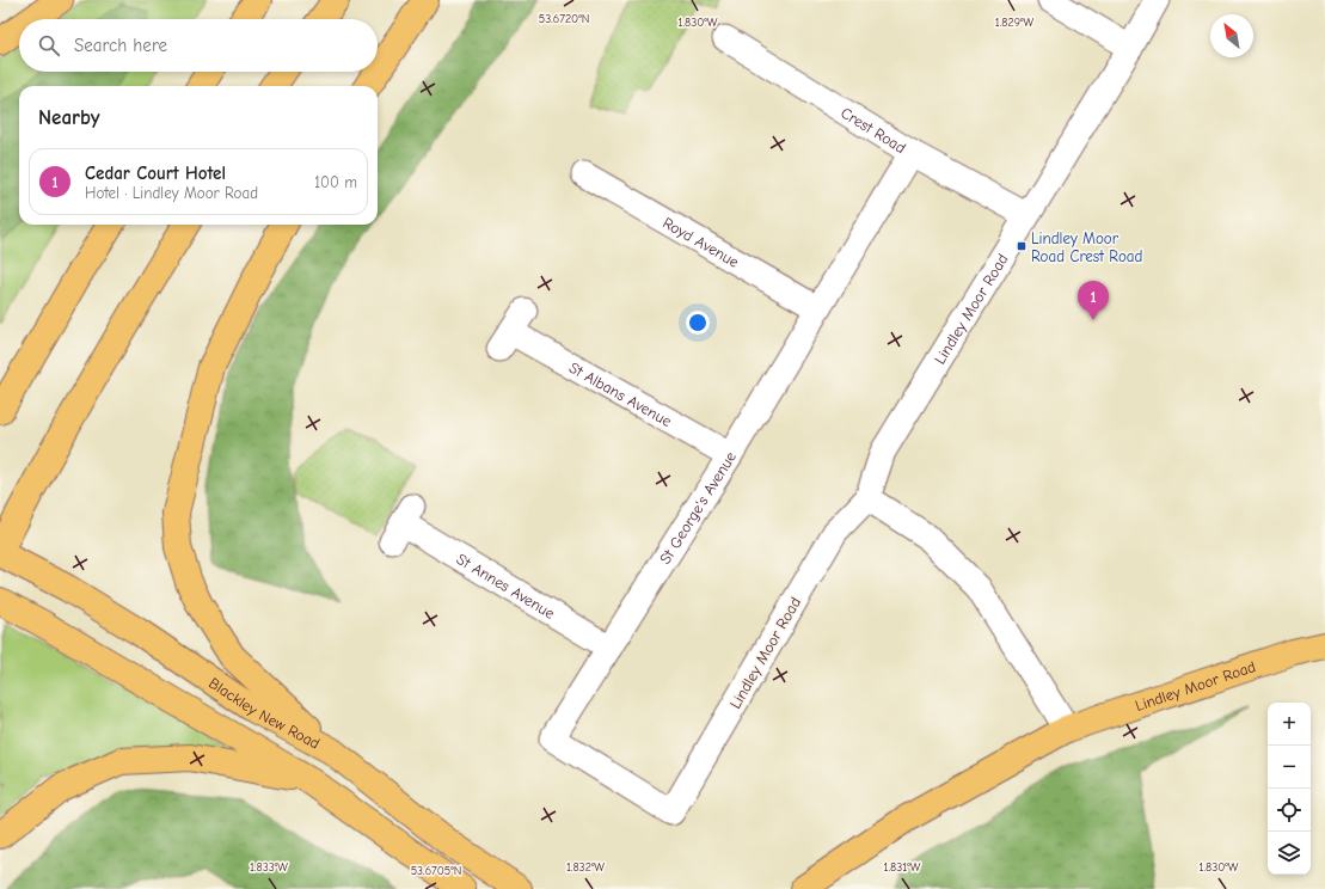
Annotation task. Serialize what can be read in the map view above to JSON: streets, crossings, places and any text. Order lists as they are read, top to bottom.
{
  "streets": {
    "main road": ["Lindley Moor Road", "Blackley New Road"],
    "street": [
      "Crest Road",
      "Royd Avenue",
      "St Albans Avenue",
      "St George's Avenue",
      "St Annes Avenue"
    ]
  },
  "crossings": [
    ["Crest Road", "Lindley Moor Road"],
    ["Crest Road", "St George's Avenue"],
    ["Royd Avenue", "St George's Avenue"],
    ["Lindley Moor Road", "St George's Avenue"],
    ["St Albans Avenue", "St George's Avenue"],
    ["St George's Avenue", "St Annes Avenue"]
  ],
  "places": {
    "transit": ["Lindley Moor Road Crest Road"]
  },
  "north": "top left",
  "page": {
    "search": "Search here",
    "heading": "Nearby",
    "list": [
      {
        "mark": "1",
        "name": "Cedar Court Hotel",
        "note": "Hotel · Lindley Moor Road",
        "value": "100 m"
      }
    ],
    "pins": "1",
    "map_buttons": ["+", "−"]
  },
  "coordinates": [
    "53.6720°N",
    "1.830°W",
    "1.829°W",
    "1.833°W",
    "1.832°W",
    "1.831°W",
    "53.6705°N"
  ]
}
